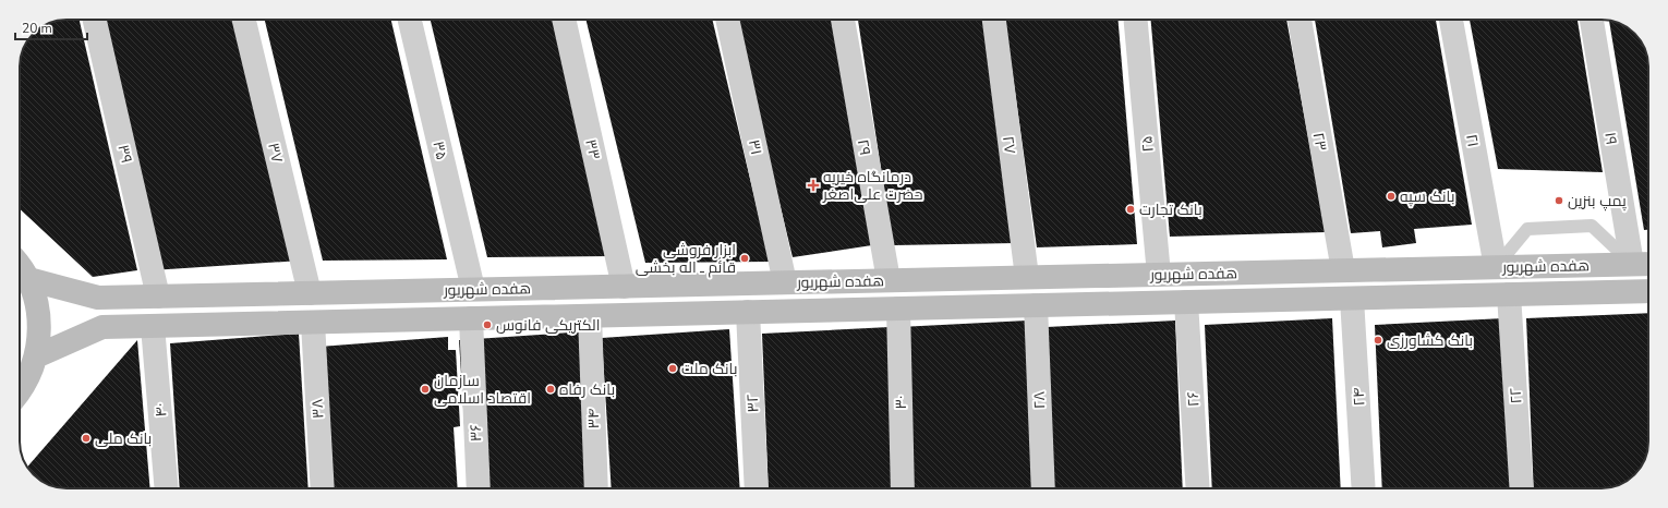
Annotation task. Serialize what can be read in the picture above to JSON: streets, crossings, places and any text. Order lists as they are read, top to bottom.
{
  "streets": {
    "main road": ["هفده شهریور"],
    "street": [
      "۱۹",
      "۲۱",
      "۲۳",
      "۲۵",
      "۲۷",
      "۳۱",
      "۲۹",
      "۳۳",
      "۳۵",
      "۳۷",
      "۳۹",
      "۲۲",
      "۲۴",
      "۲۶",
      "۲۸",
      "۳۰",
      "۳۲",
      "۳۸",
      "۴۰",
      "۳۴",
      "۳۶"
    ]
  },
  "crossings": [
    ["۱۹", "هفده شهریور"],
    ["۲۱", "هفده شهریور"],
    ["۲۳", "هفده شهریور"],
    ["۲۵", "هفده شهریور"],
    ["۲۷", "هفده شهریور"],
    ["۳۱", "هفده شهریور"],
    ["۲۹", "هفده شهریور"],
    ["۳۳", "هفده شهریور"],
    ["۳۵", "هفده شهریور"],
    ["۳۷", "هفده شهریور"],
    ["۳۹", "هفده شهریور"],
    ["هفده شهریور", "۲۲"],
    ["هفده شهریور", "۲۴"],
    ["هفده شهریور", "۲۶"],
    ["هفده شهریور", "۲۸"],
    ["هفده شهریور", "۳۰"],
    ["هفده شهریور", "۳۲"],
    ["هفده شهریور", "۳۸"],
    ["هفده شهریور", "۴۰"],
    ["هفده شهریور", "۳۴"],
    ["هفده شهریور", "۳۶"]
  ],
  "places": {
    "health": ["درمانگاه خیریه حضرت علی‌اصغر"],
    "other": [
      "بانک سپه",
      "پمپ بنزین",
      "بانک تجارت",
      "ابزار فروشی قائم ـ اله بخشی",
      "الکتریکی فانوس",
      "بانک کشاورزی",
      "بانک ملت",
      "سازمان اقتصاد اسلامی",
      "بانک رفاه",
      "بانک ملی"
    ]
  },
  "scale_bar": "20 m"
}
